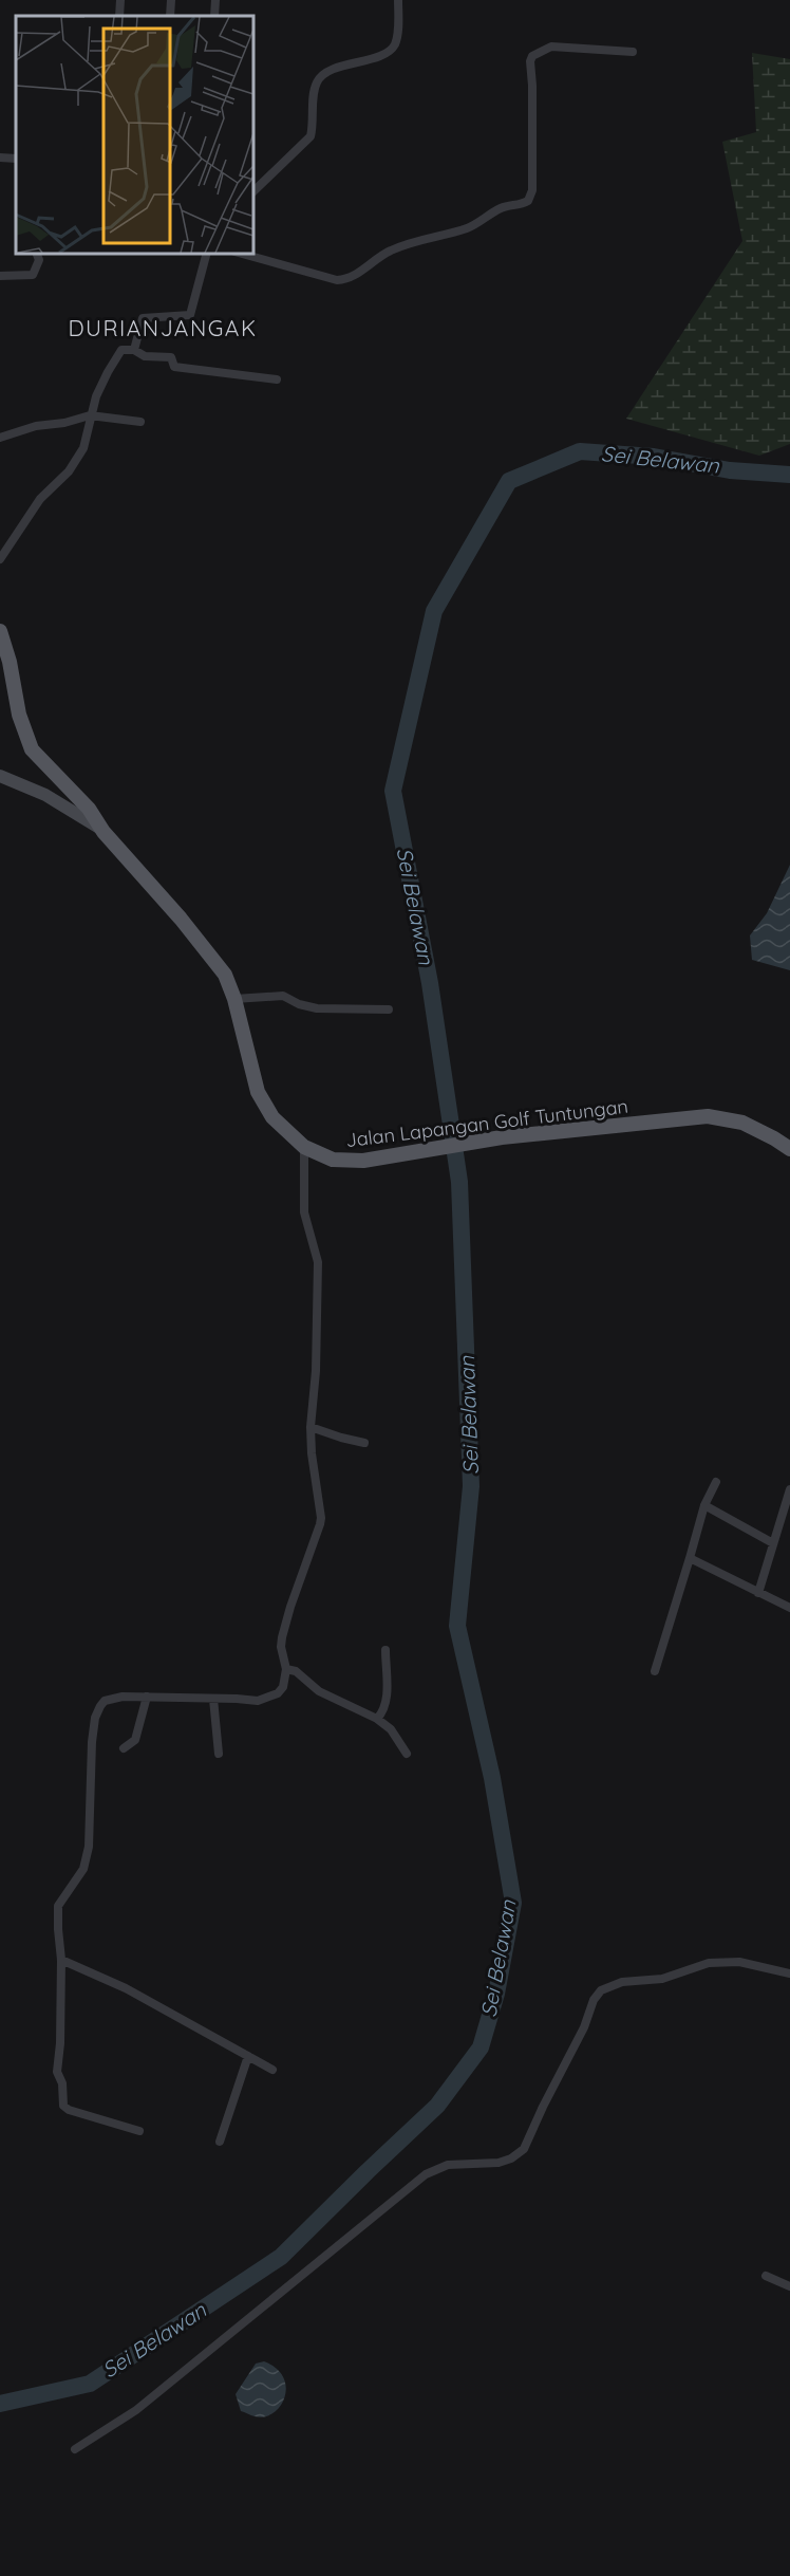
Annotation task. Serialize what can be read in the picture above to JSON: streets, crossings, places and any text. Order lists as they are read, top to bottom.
{
  "streets": {
    "main road": ["Jalan Lapangan Golf Tuntungan"]
  },
  "districts": ["DURIANJANGAK"],
  "water": ["Sei Belawan"]
}
